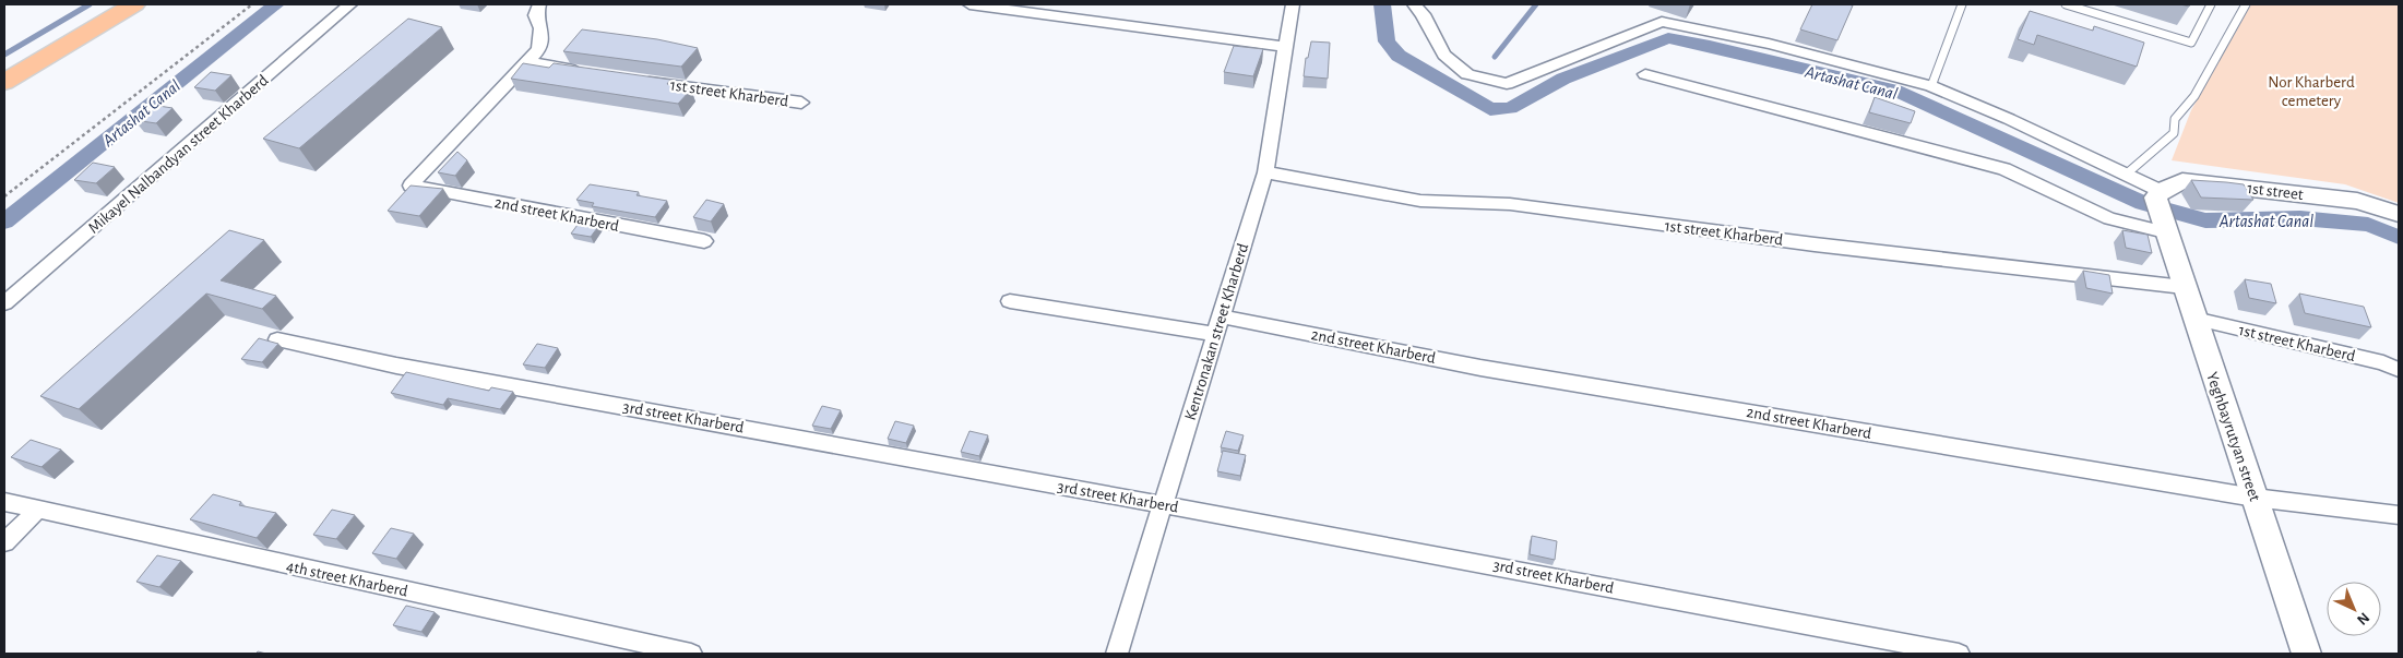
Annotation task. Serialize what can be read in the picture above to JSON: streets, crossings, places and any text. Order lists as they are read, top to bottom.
{
  "streets": {
    "street": [
      "1st street Kharberd",
      "Mikayel Nalbandyan street Kharberd",
      "1st street",
      "2nd street Kharberd",
      "Kentronakan street Kharberd",
      "3rd street Kharberd",
      "Yeghbayrutyan street",
      "4th street Kharberd"
    ]
  },
  "crossings": [
    ["1st street Kharberd", "Kentronakan street Kharberd"],
    ["1st street Kharberd", "Yeghbayrutyan street"],
    ["1st street", "Yeghbayrutyan street"],
    ["2nd street Kharberd", "Kentronakan street Kharberd"],
    ["2nd street Kharberd", "Yeghbayrutyan street"],
    ["Kentronakan street Kharberd", "3rd street Kharberd"]
  ],
  "water": ["Artashat Canal"],
  "parks": ["Nor Kharberd cemetery"],
  "north": "bottom right"
}
